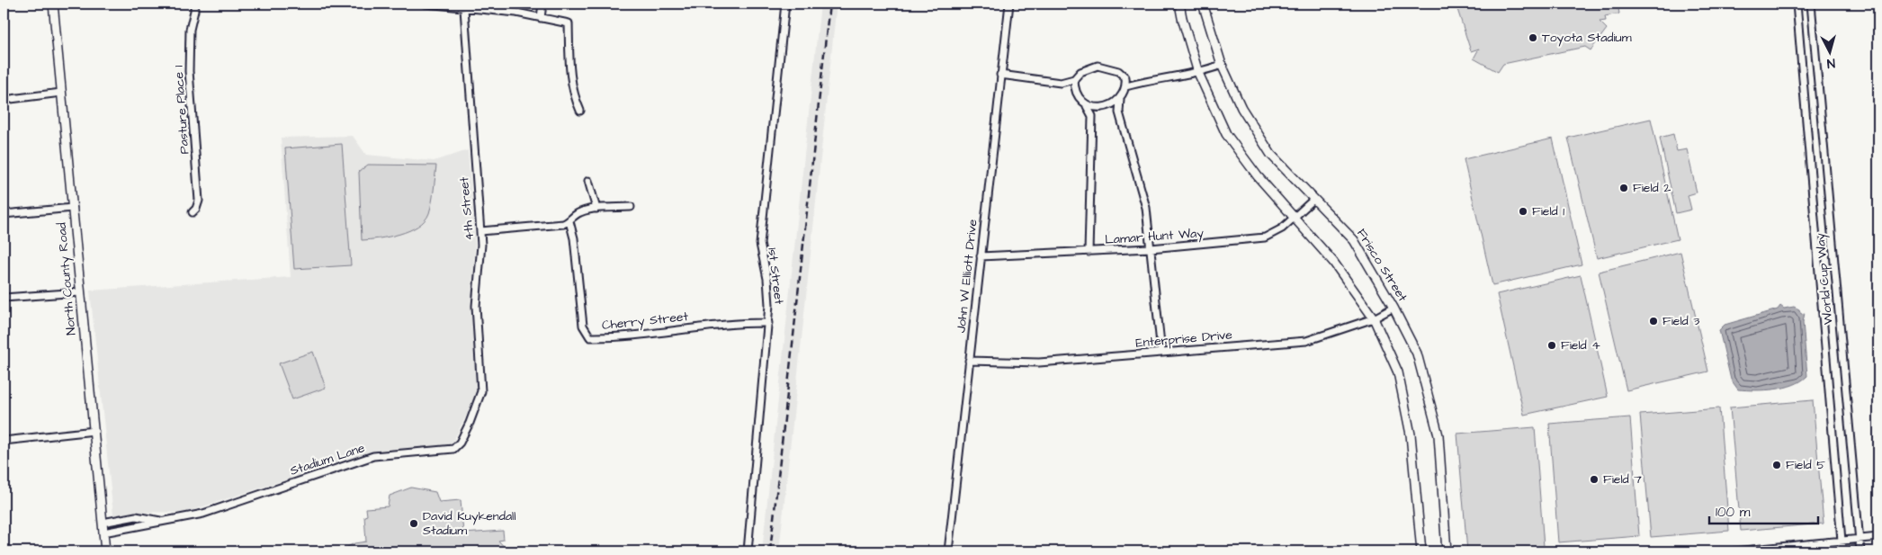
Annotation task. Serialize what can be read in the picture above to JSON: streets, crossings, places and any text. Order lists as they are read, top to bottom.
{
  "streets": {
    "street": [
      "Pasture Place 1",
      "4th Street",
      "Lamar Hunt Way",
      "Frisco Street",
      "1st Street",
      "John W Elliott Drive",
      "North County Road",
      "World Cup Way",
      "Cherry Street",
      "Enterprise Drive",
      "Stadium Lane"
    ]
  },
  "crossings": [
    ["4th Street", "Stadium Lane"],
    ["Lamar Hunt Way", "Frisco Street"],
    ["Lamar Hunt Way", "John W Elliott Drive"],
    ["Frisco Street", "Enterprise Drive"],
    ["1st Street", "Cherry Street"],
    ["John W Elliott Drive", "Enterprise Drive"],
    ["North County Road", "Stadium Lane"]
  ],
  "places": [
    "Toyota Stadium",
    "Field 2",
    "Field 1",
    "Field 3",
    "Field 4",
    "Field 5",
    "Field 7",
    "David Kuykendall Stadium"
  ],
  "scale_bar": "100 m",
  "north": "bottom"
}
